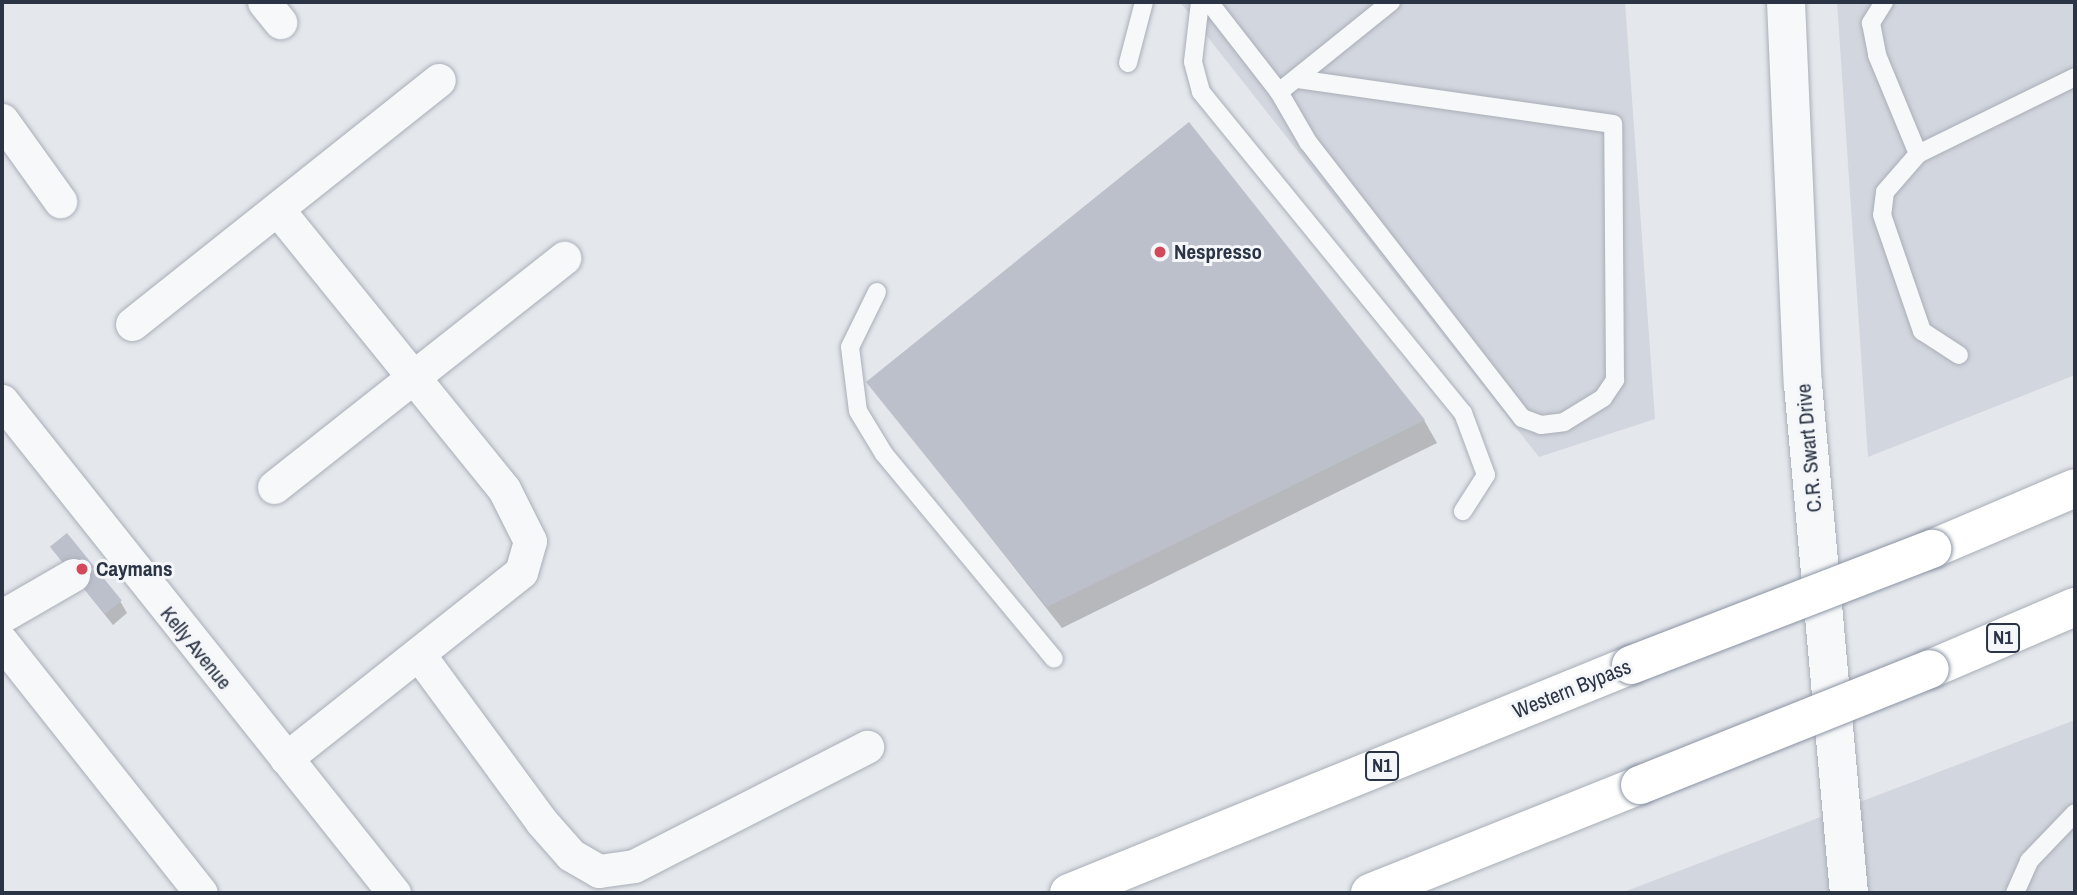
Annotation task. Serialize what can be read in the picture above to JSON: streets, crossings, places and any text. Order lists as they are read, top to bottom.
{
  "streets": {
    "highway": ["N1", "Western Bypass"],
    "street": ["C.R. Swart Drive", "Kelly Avenue"]
  },
  "places": ["Nespresso", "Caymans"]
}
